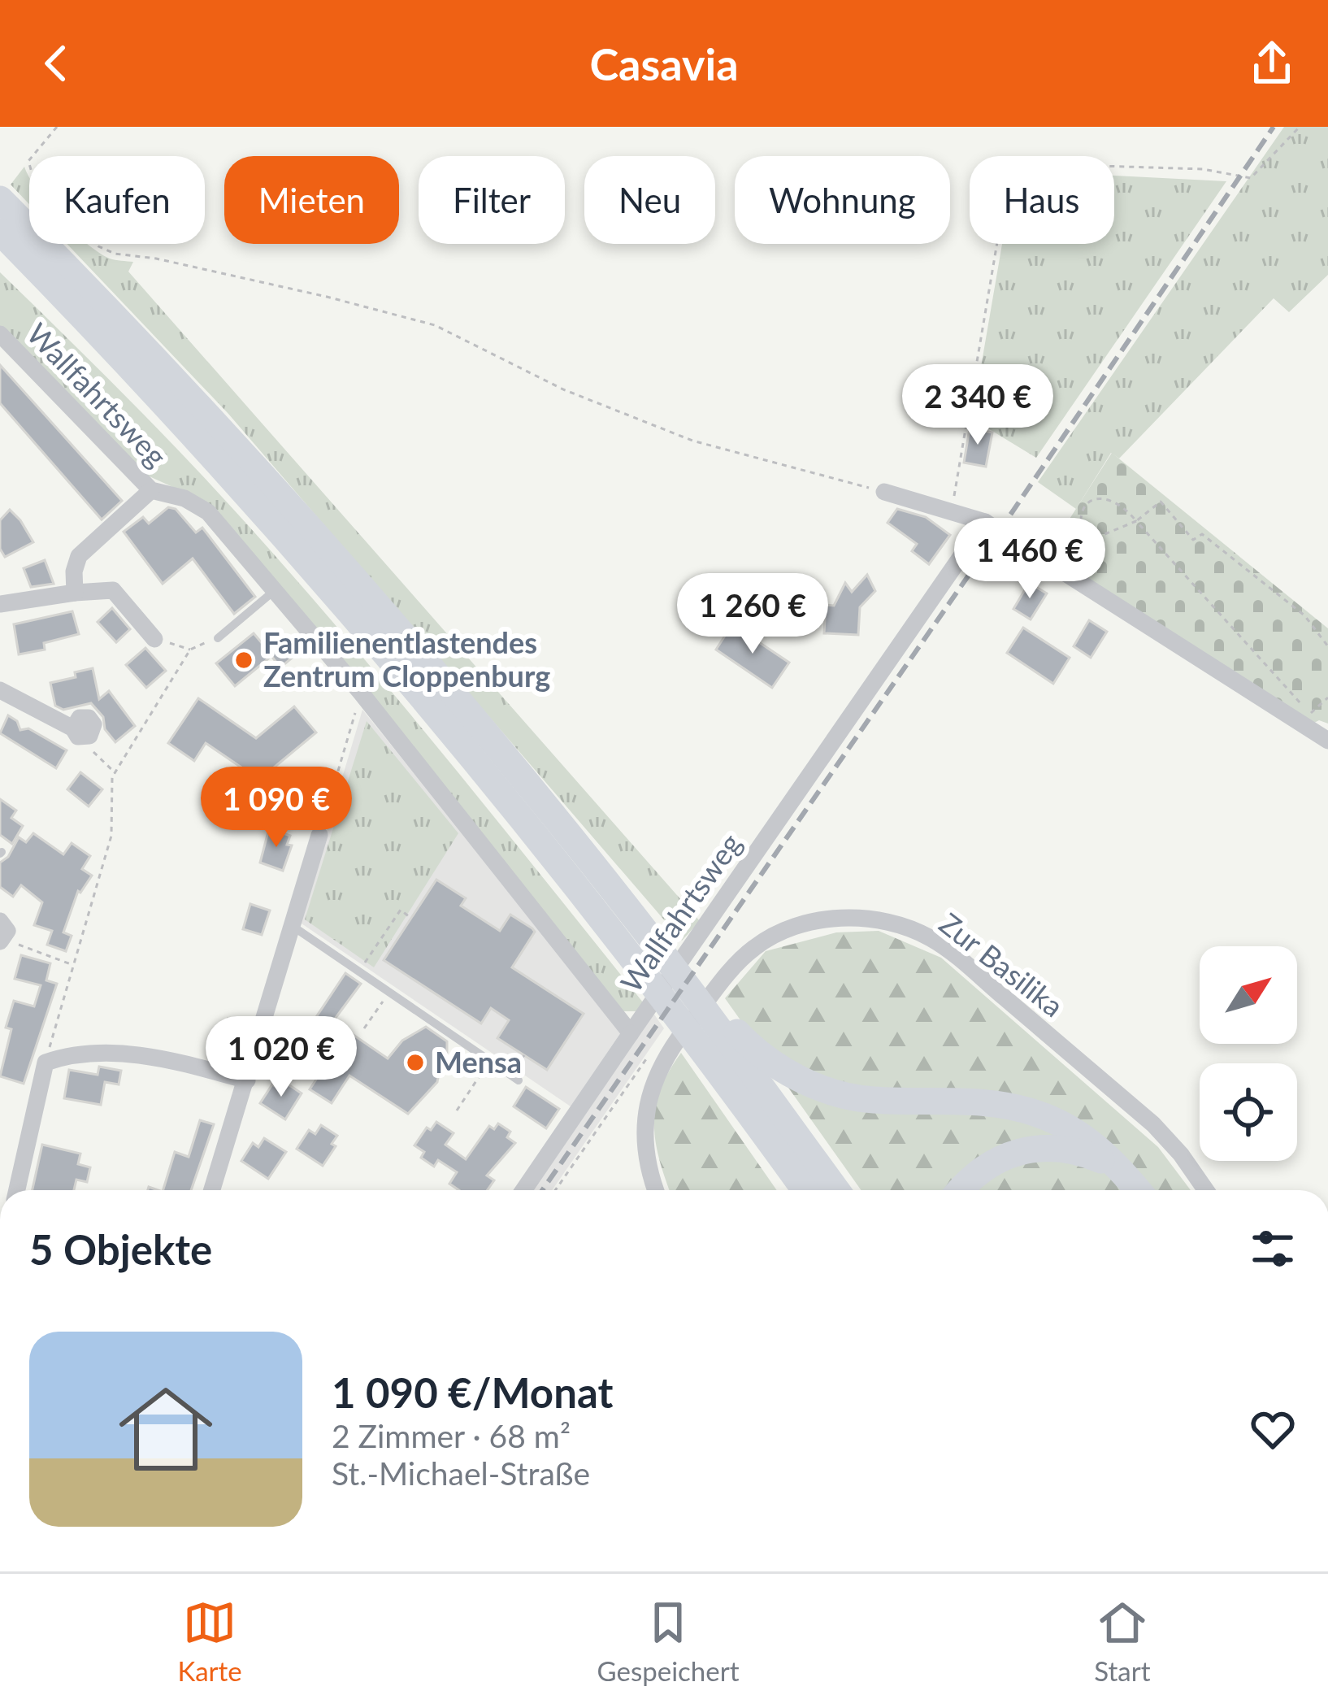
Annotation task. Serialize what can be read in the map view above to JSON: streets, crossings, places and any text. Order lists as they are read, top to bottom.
{
  "streets": {
    "street": ["Wallfahrtsweg", "Zur Basilika"]
  },
  "places": ["Familienentlastendes Zentrum Cloppenburg", "Mensa"],
  "north": "top right",
  "page": {
    "header": "Casavia",
    "chip": [
      "Kaufen",
      "Mieten",
      "Filter",
      "Neu",
      "Wohnung",
      "Haus"
    ],
    "price": [
      "2 340 €",
      "1 460 €",
      "1 260 €",
      "1 090 €",
      "1 020 €"
    ],
    "heading": "5 Objekte",
    "list": [
      {
        "name": "1 090 €/Monat",
        "note": "2 Zimmer · 68 m² · St.-Michael-Straße"
      }
    ],
    "tabs": ["Karte", "Gespeichert", "Start"]
  }
}
